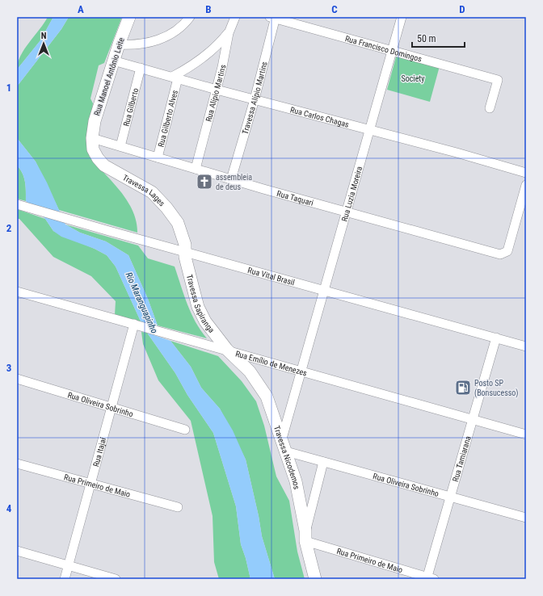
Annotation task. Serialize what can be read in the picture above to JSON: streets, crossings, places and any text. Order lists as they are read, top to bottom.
{
  "streets": {
    "main road": [
      "Rua Manoel Antônio Leite",
      "Travessa Lages",
      "Travessa Sapiranga",
      "Travessa Nicodemos"
    ],
    "street": [
      "Rua Francisco Domingos",
      "Rua Alípio Martins",
      "Travessa Alípio Martins",
      "Rua Gilberto",
      "Rua Carlos Chagas",
      "Rua Gilberto Alves",
      "Rua Luzia Moreira",
      "Rua Taquari",
      "Rua Vital Brasil",
      "Rua Emílio de Menezes",
      "Rua Oliveira Sobrinho",
      "Rua Itajaí",
      "Rua Tamiarana",
      "Rua Primeiro de Maio"
    ]
  },
  "crossings": [
    ["Rua Francisco Domingos", "Travessa Alípio Martins"],
    ["Rua Francisco Domingos", "Rua Luzia Moreira"],
    ["Rua Manoel Antônio Leite", "Rua Carlos Chagas"],
    ["Rua Manoel Antônio Leite", "Travessa Lages"],
    ["Rua Manoel Antônio Leite", "Rua Taquari"],
    ["Rua Alípio Martins", "Rua Carlos Chagas"],
    ["Rua Alípio Martins", "Rua Gilberto Alves"],
    ["Rua Alípio Martins", "Rua Taquari"],
    ["Travessa Alípio Martins", "Rua Carlos Chagas"],
    ["Travessa Alípio Martins", "Rua Taquari"],
    ["Rua Gilberto", "Rua Carlos Chagas"],
    ["Rua Gilberto", "Rua Taquari"],
    ["Rua Carlos Chagas", "Rua Gilberto Alves"],
    ["Rua Carlos Chagas", "Rua Luzia Moreira"],
    ["Rua Gilberto Alves", "Rua Taquari"],
    ["Travessa Lages", "Rua Taquari"],
    ["Travessa Lages", "Rua Vital Brasil"],
    ["Travessa Lages", "Travessa Sapiranga"],
    ["Rua Luzia Moreira", "Rua Taquari"],
    ["Rua Luzia Moreira", "Rua Vital Brasil"],
    ["Rua Luzia Moreira", "Rua Emílio de Menezes"],
    ["Rua Luzia Moreira", "Travessa Nicodemos"],
    ["Rua Vital Brasil", "Travessa Sapiranga"],
    ["Rua Vital Brasil", "Rua Tamiarana"],
    ["Travessa Sapiranga", "Rua Emílio de Menezes"],
    ["Travessa Sapiranga", "Travessa Nicodemos"],
    ["Rua Emílio de Menezes", "Rua Itajaí"],
    ["Rua Emílio de Menezes", "Travessa Nicodemos"],
    ["Rua Emílio de Menezes", "Rua Tamiarana"],
    ["Rua Oliveira Sobrinho", "Rua Itajaí"],
    ["Rua Oliveira Sobrinho", "Travessa Nicodemos"],
    ["Rua Oliveira Sobrinho", "Rua Tamiarana"],
    ["Rua Itajaí", "Rua Primeiro de Maio"],
    ["Travessa Nicodemos", "Rua Primeiro de Maio"],
    ["Rua Tamiarana", "Rua Primeiro de Maio"]
  ],
  "water": ["Rio Maranguapinho"],
  "parks": ["Society"],
  "places": {
    "church": ["assembleia de deus"],
    "fuel station": ["Posto SP (Bonsucesso)"]
  },
  "scale_bar": "50 m",
  "north": "top",
  "grid": {
    "columns": [
      "A",
      "B",
      "C",
      "D"
    ],
    "rows": [
      "1",
      "2",
      "3",
      "4"
    ]
  }
}
